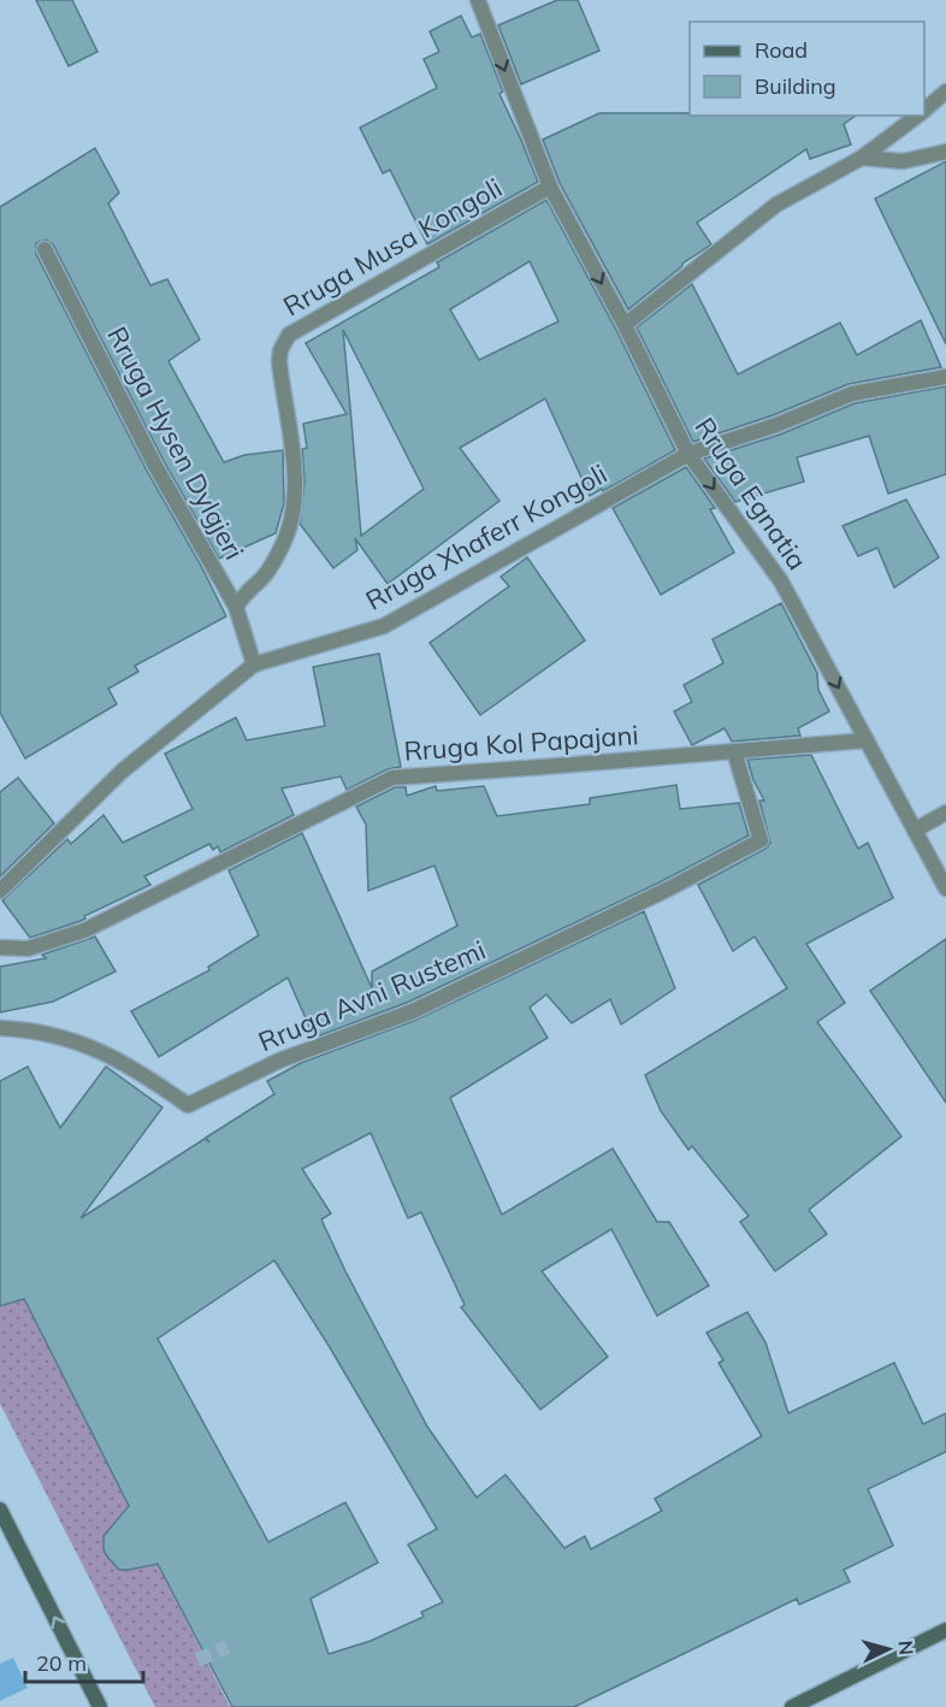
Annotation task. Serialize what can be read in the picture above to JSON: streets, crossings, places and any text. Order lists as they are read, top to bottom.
{
  "streets": {
    "street": [
      "Rruga Musa Kongoli",
      "Rruga Hysen Dylgjeri",
      "Rruga Egnatia",
      "Rruga Xhaferr Kongoli",
      "Rruga Kol Papajani",
      "Rruga Avni Rustemi"
    ]
  },
  "crossings": [
    ["Rruga Musa Kongoli", "Rruga Hysen Dylgjeri"],
    ["Rruga Musa Kongoli", "Rruga Egnatia"],
    ["Rruga Hysen Dylgjeri", "Rruga Xhaferr Kongoli"],
    ["Rruga Egnatia", "Rruga Xhaferr Kongoli"],
    ["Rruga Egnatia", "Rruga Kol Papajani"],
    ["Rruga Kol Papajani", "Rruga Avni Rustemi"]
  ],
  "one_way": ["Rruga Egnatia"],
  "legend": ["Road", "Building"],
  "scale_bar": "20 m",
  "north": "right"
}
